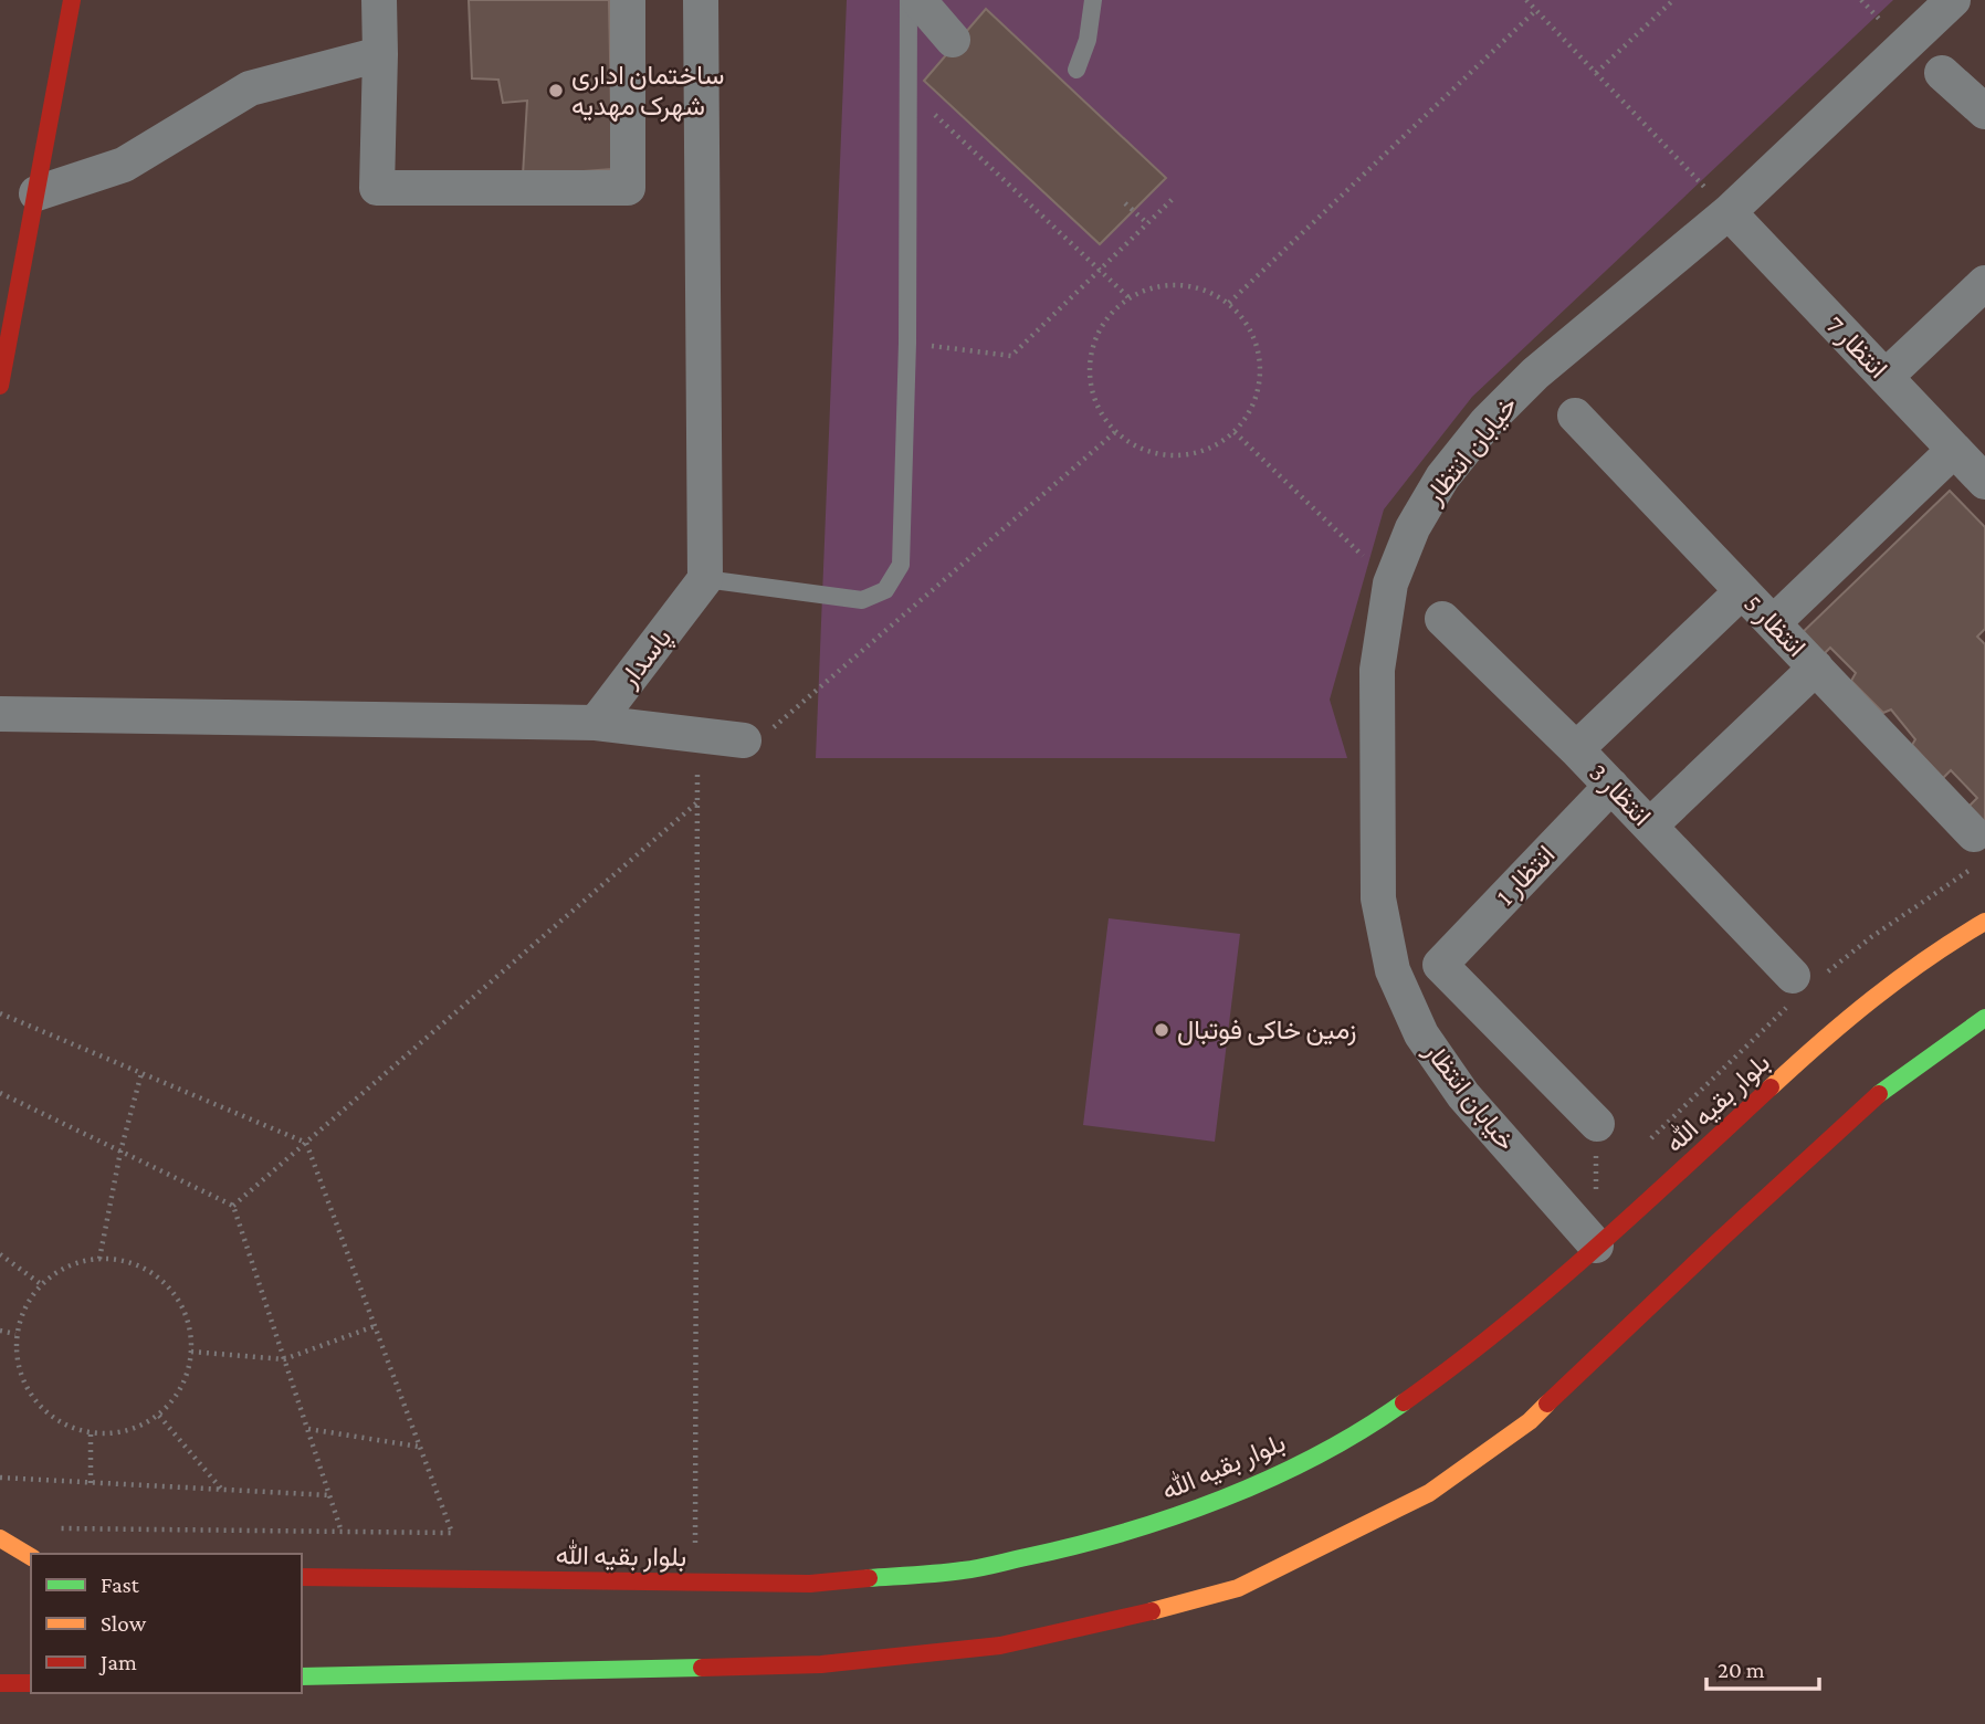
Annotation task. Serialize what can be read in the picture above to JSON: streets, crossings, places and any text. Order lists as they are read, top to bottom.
{
  "streets": {
    "main road": ["بلوار بقیه الله"],
    "street": [
      "انتظار 7",
      "خیابان انتظار",
      "انتظار 5",
      "پاسدار",
      "انتظار 3",
      "انتظار 1"
    ]
  },
  "crossings": [
    ["انتظار 7", "خیابان انتظار"],
    ["خیابان انتظار", "بلوار بقیه الله"],
    ["انتظار 3", "انتظار 1"]
  ],
  "places": ["ساختمان اداری شهرک مهدیه", "زمین خاکی فوتبال"],
  "legend": ["Fast", "Slow", "Jam"],
  "scale_bar": "20 m"
}
